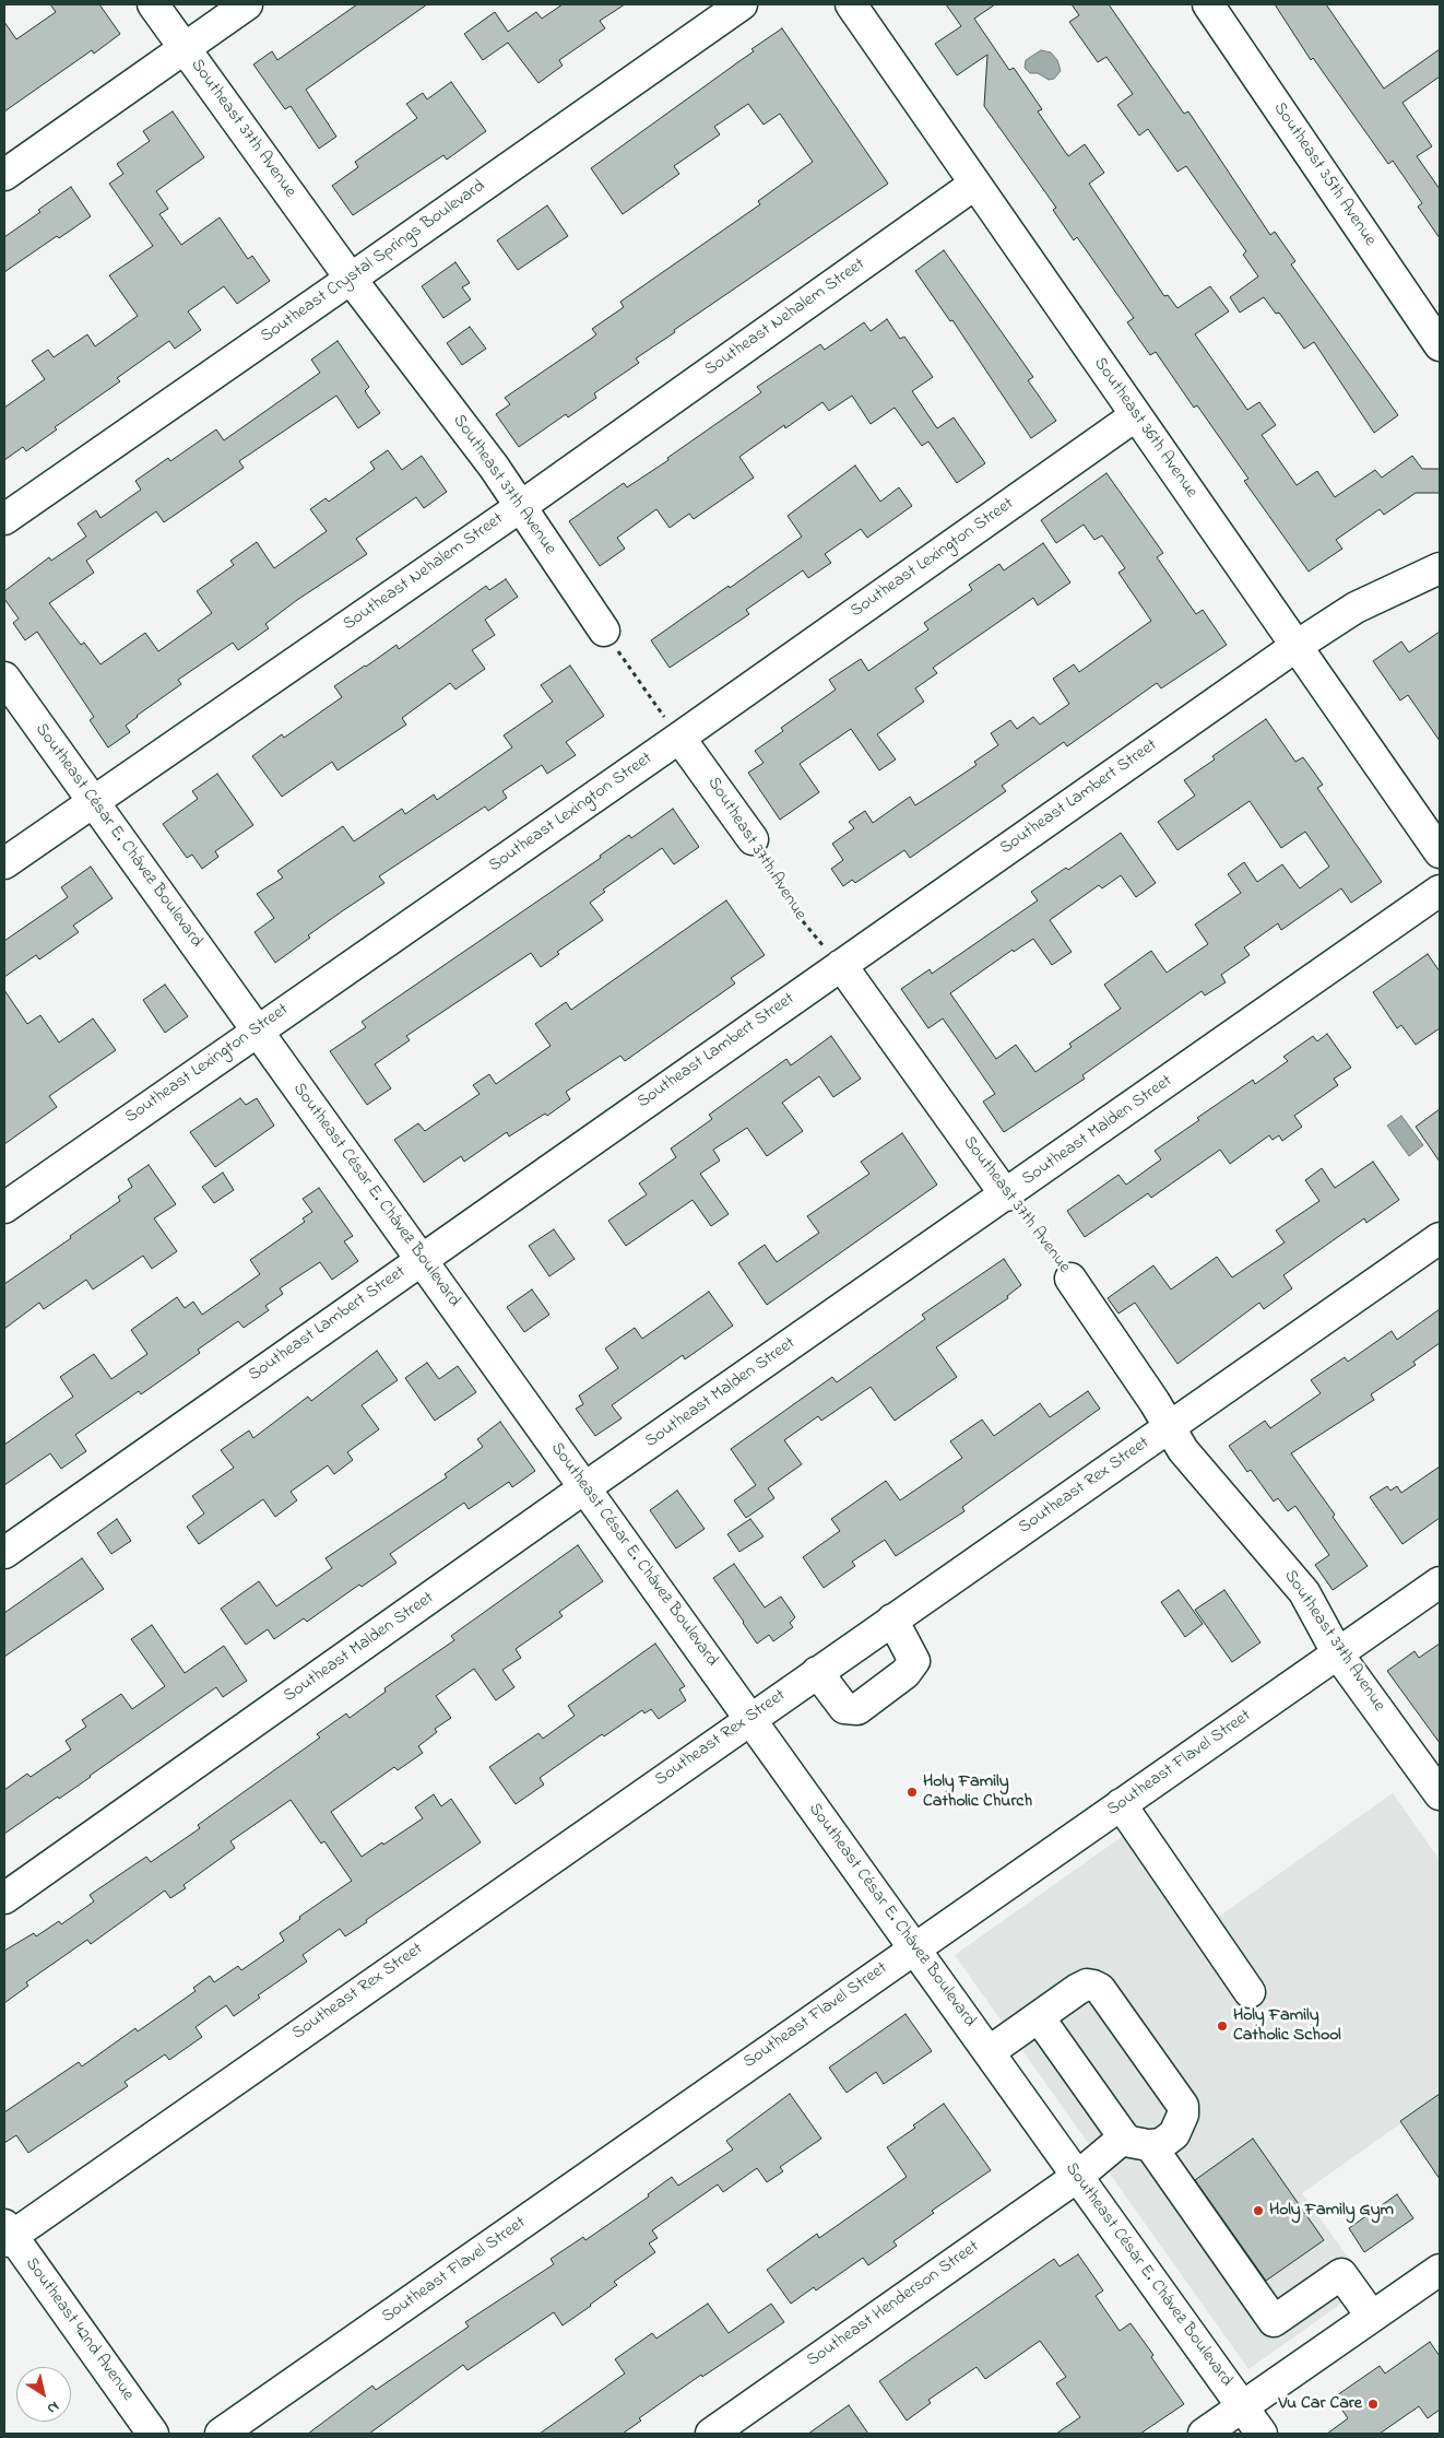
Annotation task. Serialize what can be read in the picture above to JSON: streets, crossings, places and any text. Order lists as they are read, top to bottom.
{
  "streets": {
    "street": [
      "Southeast 37th Avenue",
      "Southeast 35th Avenue",
      "Southeast Crystal Springs Boulevard",
      "Southeast Nehalem Street",
      "Southeast 36th Avenue",
      "Southeast Lexington Street",
      "Southeast Lambert Street",
      "Southeast César E. Chávez Boulevard",
      "Southeast Malden Street",
      "Southeast Rex Street",
      "Southeast Flavel Street",
      "Southeast Henderson Street",
      "Southeast 42nd Avenue"
    ]
  },
  "crossings": [
    ["Southeast 37th Avenue", "Southeast Crystal Springs Boulevard"],
    ["Southeast 37th Avenue", "Southeast Nehalem Street"],
    ["Southeast 37th Avenue", "Southeast Lexington Street"],
    ["Southeast 37th Avenue", "Southeast Lambert Street"],
    ["Southeast 37th Avenue", "Southeast Malden Street"],
    ["Southeast 37th Avenue", "Southeast Rex Street"],
    ["Southeast 37th Avenue", "Southeast Flavel Street"],
    ["Southeast Nehalem Street", "Southeast 36th Avenue"],
    ["Southeast Nehalem Street", "Southeast César E. Chávez Boulevard"],
    ["Southeast 36th Avenue", "Southeast Lexington Street"],
    ["Southeast 36th Avenue", "Southeast Lambert Street"],
    ["Southeast Lexington Street", "Southeast César E. Chávez Boulevard"],
    ["Southeast Lambert Street", "Southeast César E. Chávez Boulevard"],
    ["Southeast César E. Chávez Boulevard", "Southeast Malden Street"],
    ["Southeast César E. Chávez Boulevard", "Southeast Rex Street"],
    ["Southeast César E. Chávez Boulevard", "Southeast Flavel Street"],
    ["Southeast César E. Chávez Boulevard", "Southeast Henderson Street"],
    ["Southeast Rex Street", "Southeast 42nd Avenue"]
  ],
  "places": [
    "Holy Family Catholic Church",
    "Holy Family Catholic School",
    "Holy Family Gym",
    "Vu Car Care"
  ],
  "north": "bottom right"
}
